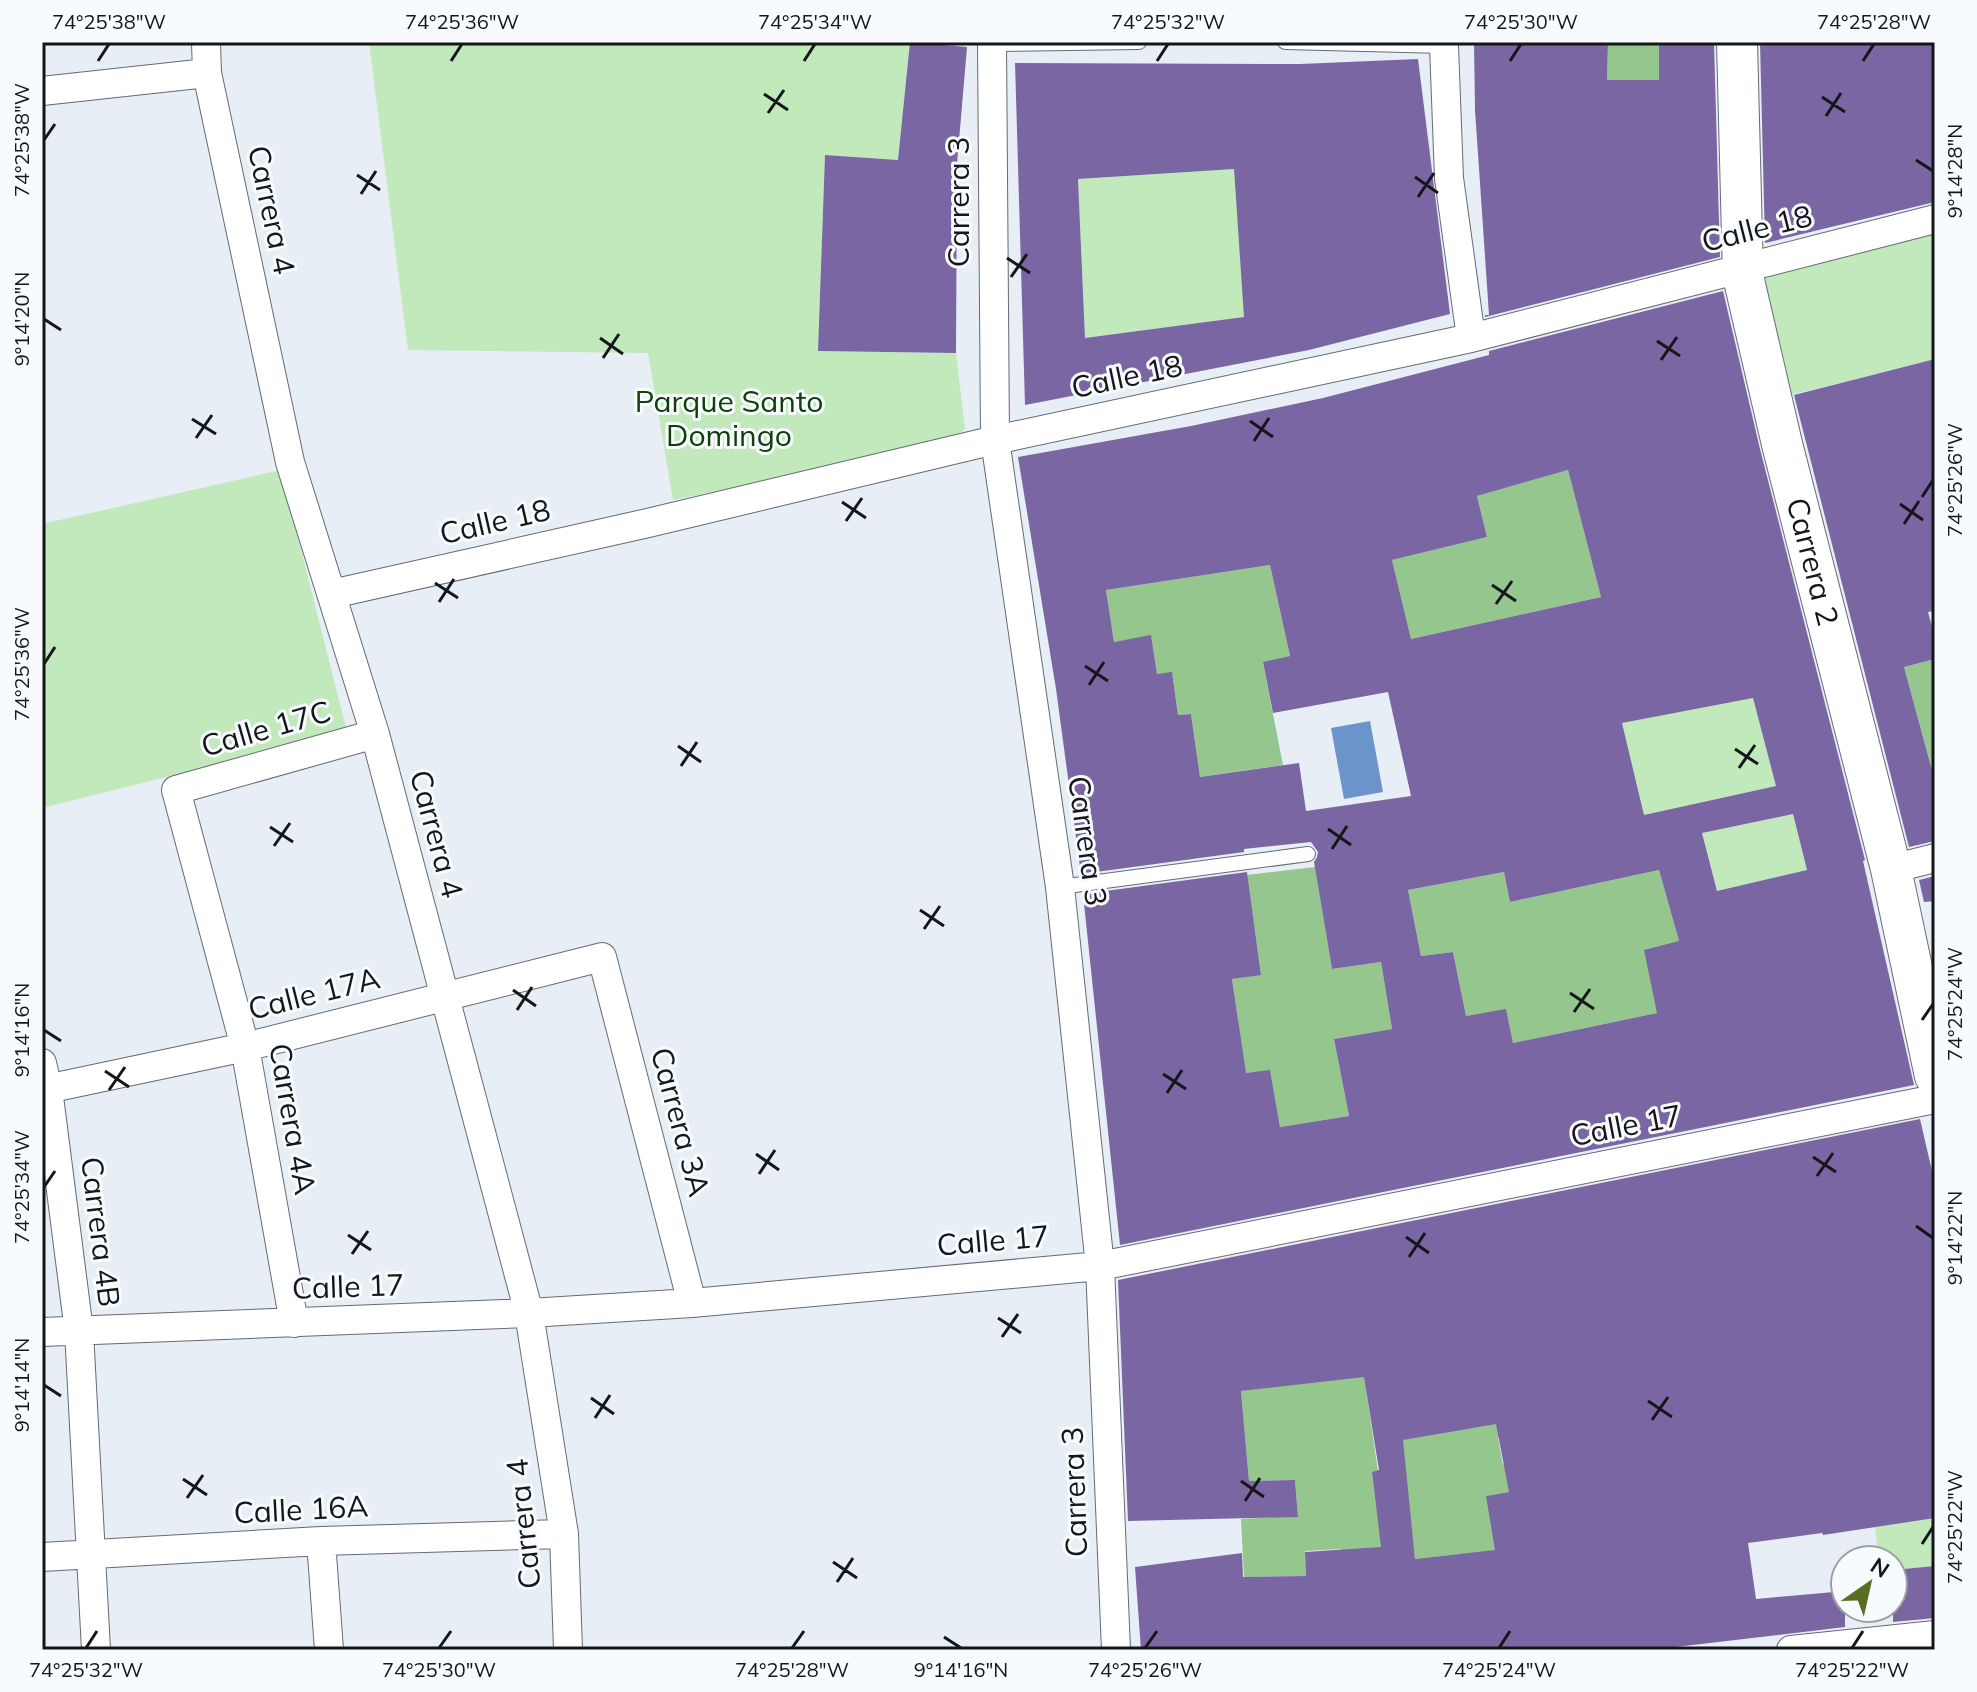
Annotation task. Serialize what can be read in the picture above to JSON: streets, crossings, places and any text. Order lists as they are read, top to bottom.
{
  "streets": {
    "main road": ["Carrera 2"],
    "street": [
      "Carrera 3",
      "Carrera 4",
      "Calle 18",
      "Calle 17C",
      "Calle 17A",
      "Carrera 4A",
      "Carrera 3A",
      "Calle 17",
      "Carrera 4B",
      "Calle 16A"
    ]
  },
  "crossings": [
    ["Carrera 3", "Calle 18"],
    ["Carrera 3", "Calle 17"],
    ["Carrera 4", "Calle 18"],
    ["Carrera 4", "Calle 17C"],
    ["Carrera 4", "Calle 17A"],
    ["Carrera 4", "Calle 17"],
    ["Carrera 4", "Calle 16A"],
    ["Calle 18", "Carrera 2"],
    ["Calle 17C", "Carrera 4A"],
    ["Calle 17A", "Carrera 4A"],
    ["Calle 17A", "Carrera 3A"],
    ["Calle 17A", "Carrera 4B"],
    ["Carrera 4A", "Calle 17"],
    ["Carrera 3A", "Calle 17"],
    ["Calle 17", "Carrera 4B"],
    ["Carrera 4B", "Calle 16A"]
  ],
  "parks": ["Parque Santo Domingo"],
  "north": "top right",
  "coordinates": [
    "74°25'38\"W",
    "74°25'36\"W",
    "74°25'34\"W",
    "74°25'32\"W",
    "74°25'30\"W",
    "74°25'28\"W",
    "9°14'28\"N",
    "9°14'20\"N",
    "74°25'26\"W",
    "74°25'24\"W",
    "9°14'16\"N",
    "9°14'22\"N",
    "9°14'14\"N",
    "74°25'22\"W"
  ]
}
